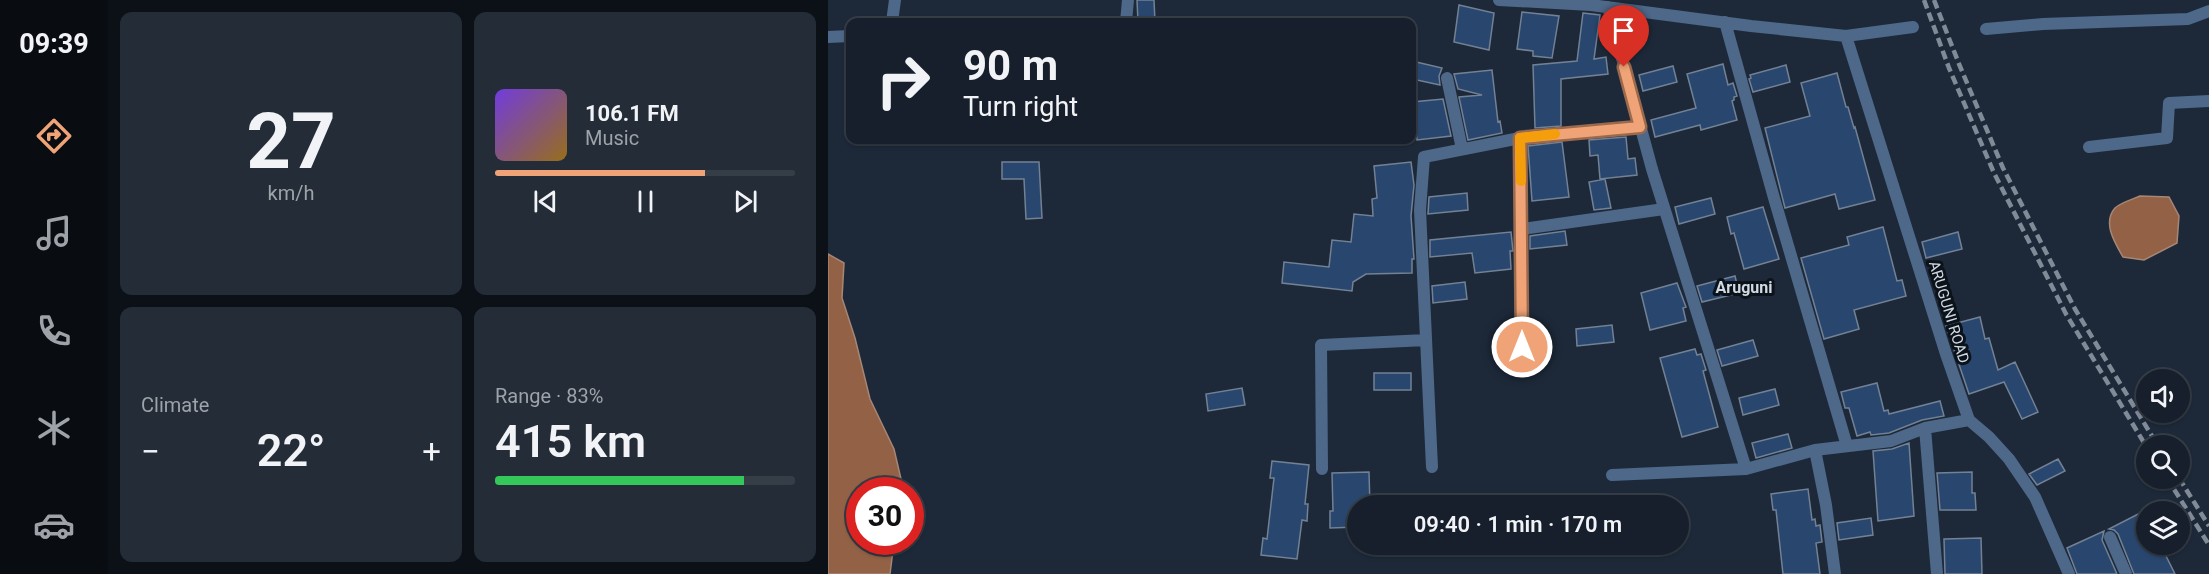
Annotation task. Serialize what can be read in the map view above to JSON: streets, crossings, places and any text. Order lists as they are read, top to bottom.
{
  "streets": {
    "street": ["ARUGUNI ROAD"]
  },
  "districts": ["Aruguni"],
  "page": {
    "tabs": "09:39",
    "tile": [
      ["27", "km/h"],
      "Climate",
      ["Range · 83%", "415 km"]
    ],
    "turn": ["90 m", "Turn right"],
    "song": ["106.1 FM", "Music"],
    "heat": ["−", "22°", "+"],
    "limit": "30",
    "trip": "09:40 · 1 min · 170 m"
  }
}
